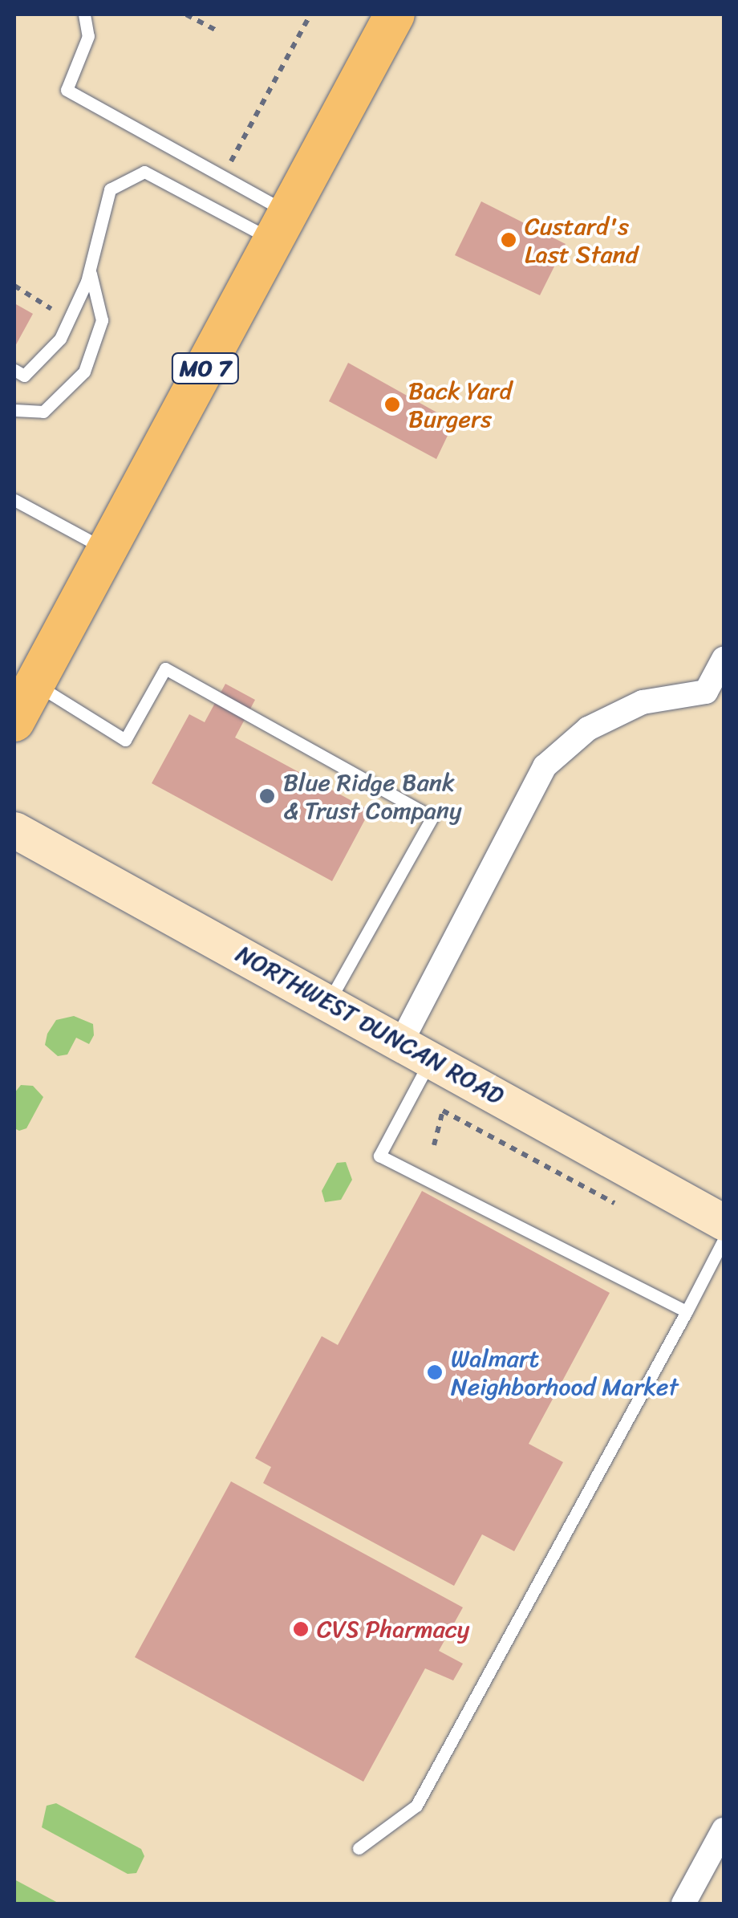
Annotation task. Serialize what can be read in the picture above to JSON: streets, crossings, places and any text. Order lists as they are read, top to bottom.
{
  "streets": {
    "main road": ["MO 7"],
    "street": ["NORTHWEST DUNCAN ROAD"]
  },
  "places": [
    "Custard's Last Stand",
    "Back Yard Burgers",
    "Blue Ridge Bank & Trust Company",
    "Walmart Neighborhood Market",
    "CVS Pharmacy"
  ]
}
